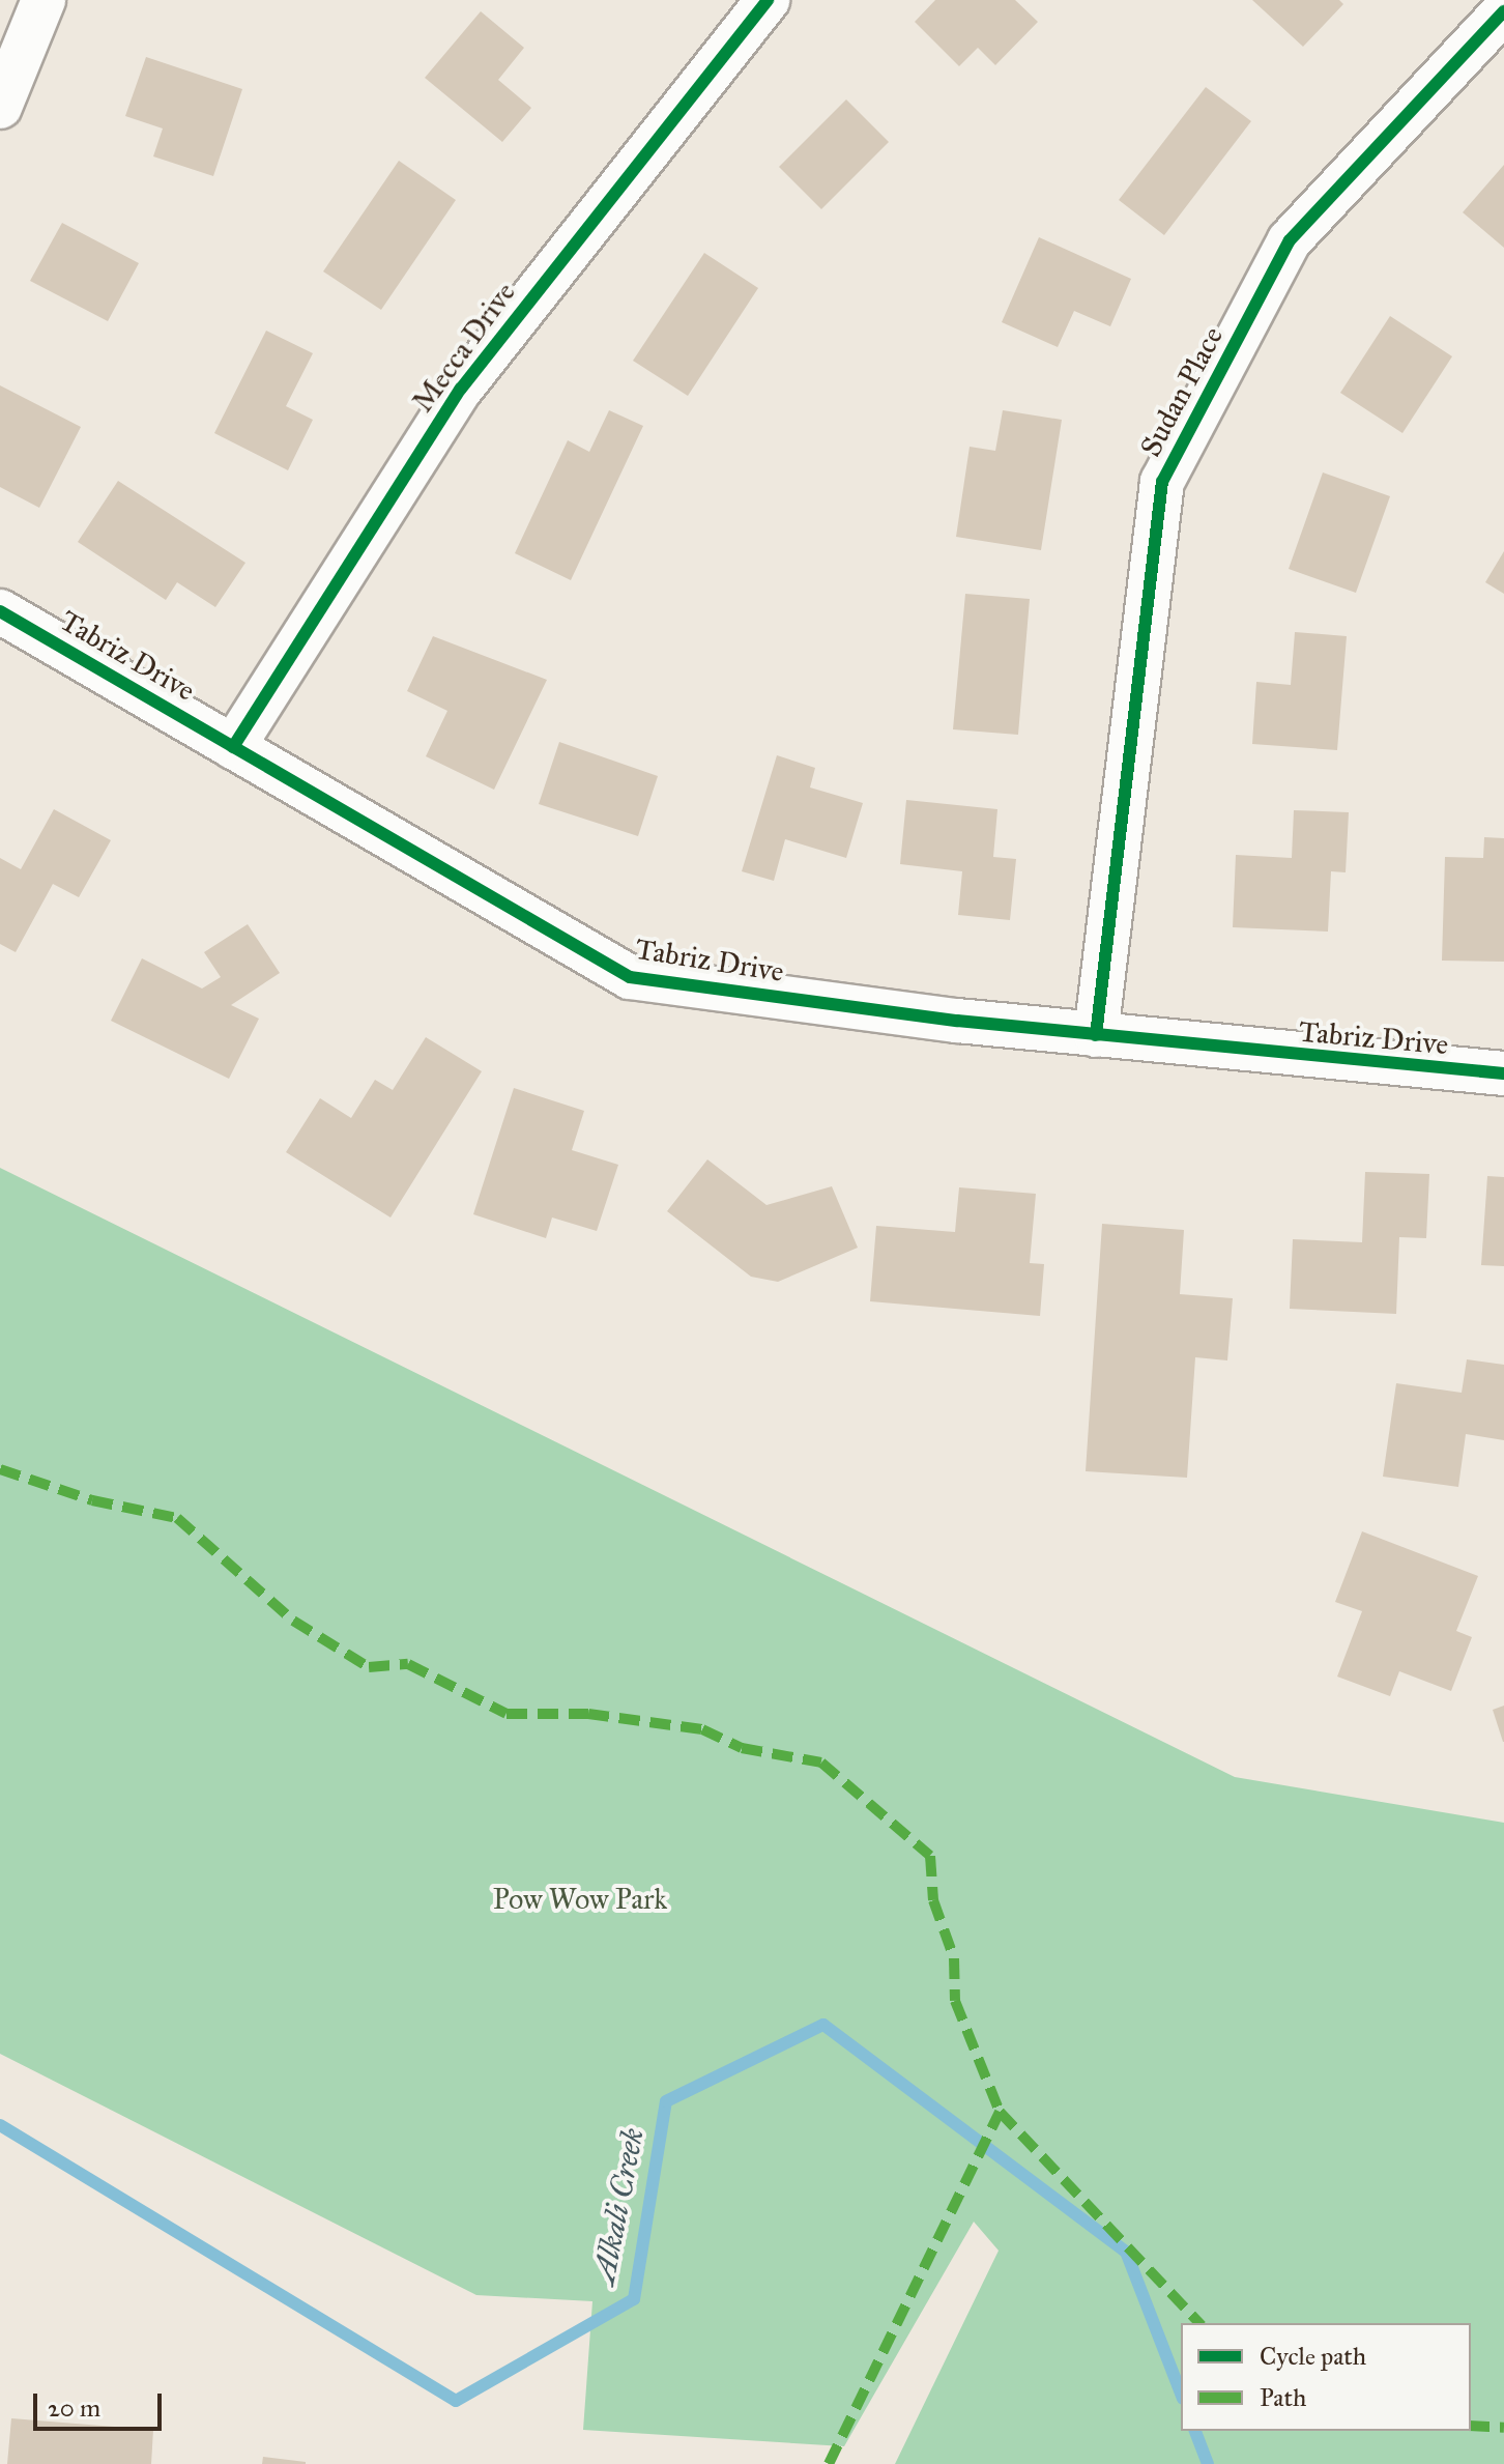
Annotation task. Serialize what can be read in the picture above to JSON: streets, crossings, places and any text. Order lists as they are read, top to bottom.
{
  "streets": {
    "street": ["Mecca Drive", "Sudan Place", "Tabriz Drive"]
  },
  "crossings": [
    ["Mecca Drive", "Tabriz Drive"],
    ["Sudan Place", "Tabriz Drive"]
  ],
  "water": ["Alkali Creek"],
  "parks": ["Pow Wow Park"],
  "legend": ["Cycle path", "Path"],
  "scale_bar": "20 m"
}
